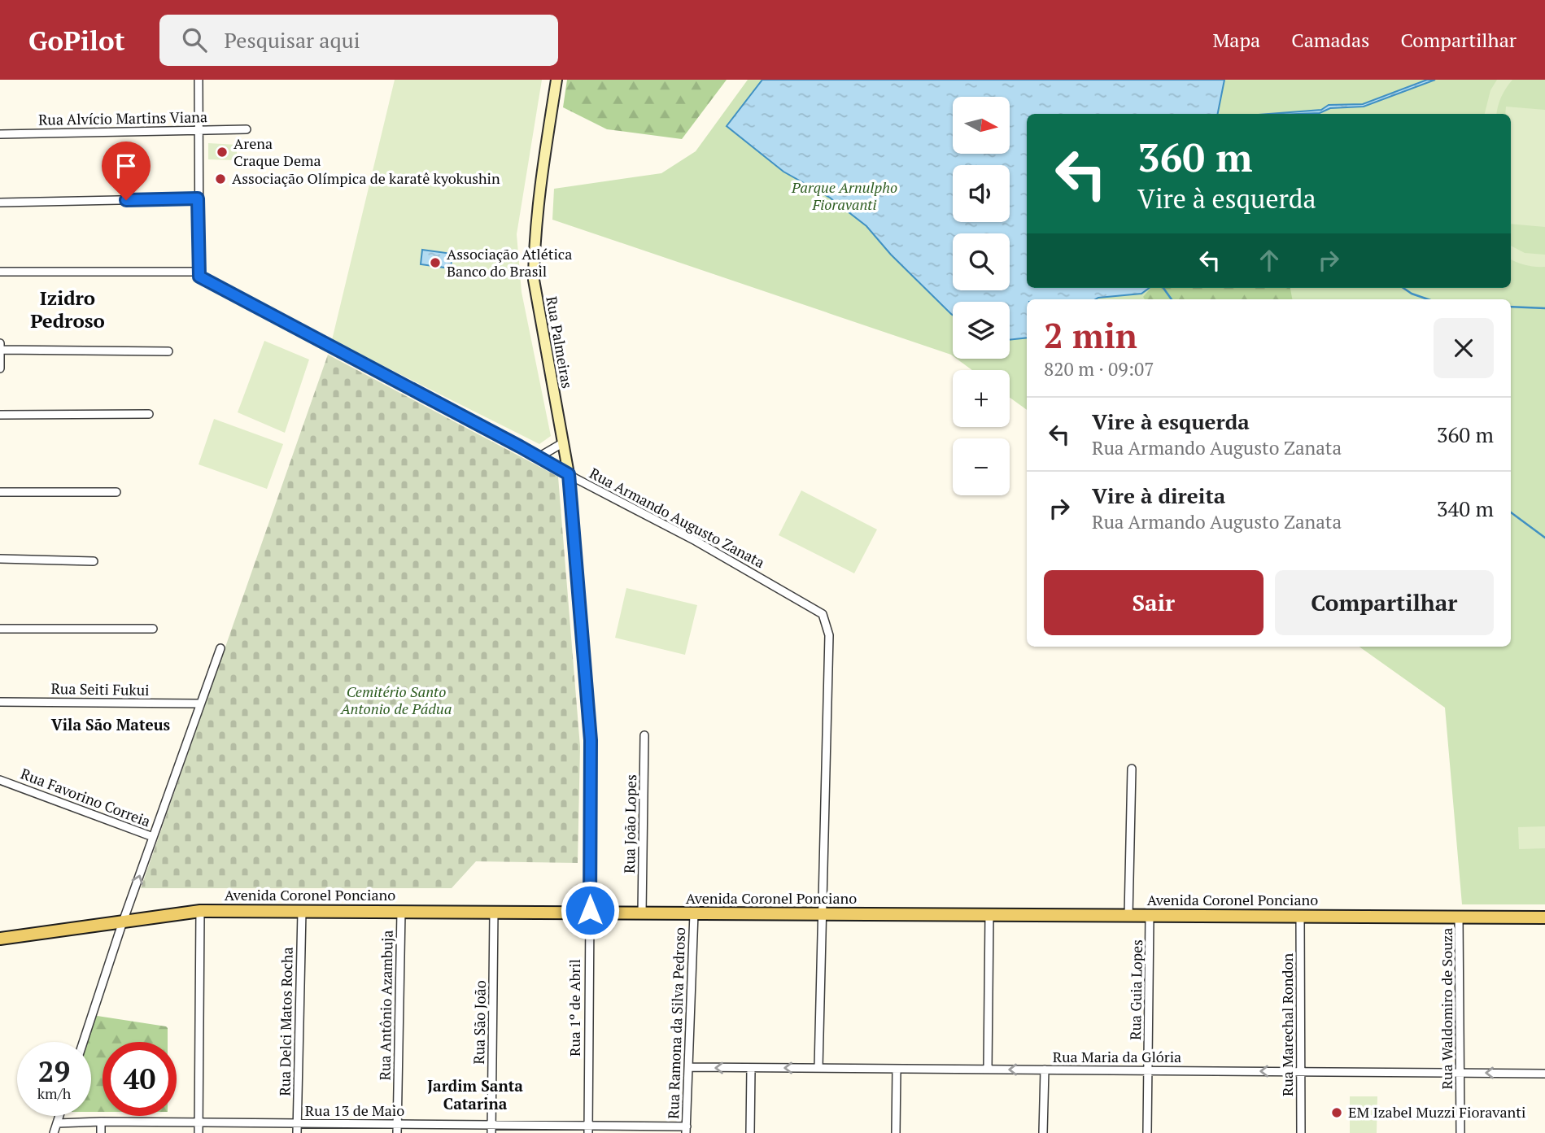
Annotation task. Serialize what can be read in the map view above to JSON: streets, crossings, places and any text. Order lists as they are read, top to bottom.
{
  "streets": {
    "main road": ["Avenida Coronel Ponciano"],
    "street": [
      "Rua Alvício Martins Viana",
      "Rua Palmeiras",
      "Rua Armando Augusto Zanata",
      "Rua Seiti Fukui",
      "Rua Favorino Correia",
      "Rua João Lopes",
      "Rua Guia Lopes",
      "Rua Antônio Azambuja",
      "Rua 1º de Abril",
      "Rua Waldomiro de Souza",
      "Rua Delci Matos Rocha",
      "Rua São João",
      "Rua Ramona da Silva Pedroso",
      "Rua Marechal Rondon",
      "Rua Maria da Glória",
      "Rua 13 de Maio"
    ]
  },
  "crossings": [
    ["Rua Palmeiras", "Rua Armando Augusto Zanata"],
    ["Rua Palmeiras", "Rua 1º de Abril"],
    ["Rua Armando Augusto Zanata", "Avenida Coronel Ponciano"],
    ["Rua Armando Augusto Zanata", "Rua 1º de Abril"],
    ["Rua Armando Augusto Zanata", "Rua Maria da Glória"],
    ["Rua João Lopes", "Avenida Coronel Ponciano"],
    ["Avenida Coronel Ponciano", "Rua Guia Lopes"],
    ["Avenida Coronel Ponciano", "Rua Antônio Azambuja"],
    ["Avenida Coronel Ponciano", "Rua 1º de Abril"],
    ["Avenida Coronel Ponciano", "Rua Waldomiro de Souza"],
    ["Avenida Coronel Ponciano", "Rua Delci Matos Rocha"],
    ["Avenida Coronel Ponciano", "Rua São João"],
    ["Avenida Coronel Ponciano", "Rua Ramona da Silva Pedroso"],
    ["Avenida Coronel Ponciano", "Rua Marechal Rondon"],
    ["Rua Guia Lopes", "Rua Maria da Glória"],
    ["Rua Antônio Azambuja", "Rua 13 de Maio"],
    ["Rua 1º de Abril", "Rua 13 de Maio"],
    ["Rua Waldomiro de Souza", "Rua Maria da Glória"],
    ["Rua Delci Matos Rocha", "Rua 13 de Maio"],
    ["Rua São João", "Rua 13 de Maio"],
    ["Rua Ramona da Silva Pedroso", "Rua Maria da Glória"],
    ["Rua Ramona da Silva Pedroso", "Rua 13 de Maio"],
    ["Rua Marechal Rondon", "Rua Maria da Glória"]
  ],
  "one_way": ["Rua Maria da Glória"],
  "districts": ["Izidro Pedroso", "Vila São Mateus", "Jardim Santa Catarina"],
  "parks": ["Parque Arnulpho Fioravanti", "Cemitério Santo Antonio de Pádua"],
  "places": [
    "Arena Craque Dema",
    "Associação Olímpica de karatê kyokushin",
    "Associação Atlética Banco do Brasil",
    "EM Izabel Muzzi Fioravanti"
  ],
  "north": "right",
  "page": {
    "header": "GoPilot",
    "search": "Pesquisar aqui",
    "nav": ["Mapa", "Camadas", "Compartilhar"],
    "map_buttons": ["+", "−"],
    "turn": ["360 m", "Vire à esquerda"],
    "heading": ["2 min", "820 m · 09:07"],
    "list": [
      {
        "name": "Vire à esquerda",
        "note": "Rua Armando Augusto Zanata",
        "value": "360 m"
      },
      {
        "name": "Vire à direita",
        "note": "Rua Armando Augusto Zanata",
        "value": "340 m"
      }
    ],
    "buttons": ["Sair", "Compartilhar"],
    "speed": "29 km/h",
    "limit": "40"
  }
}
